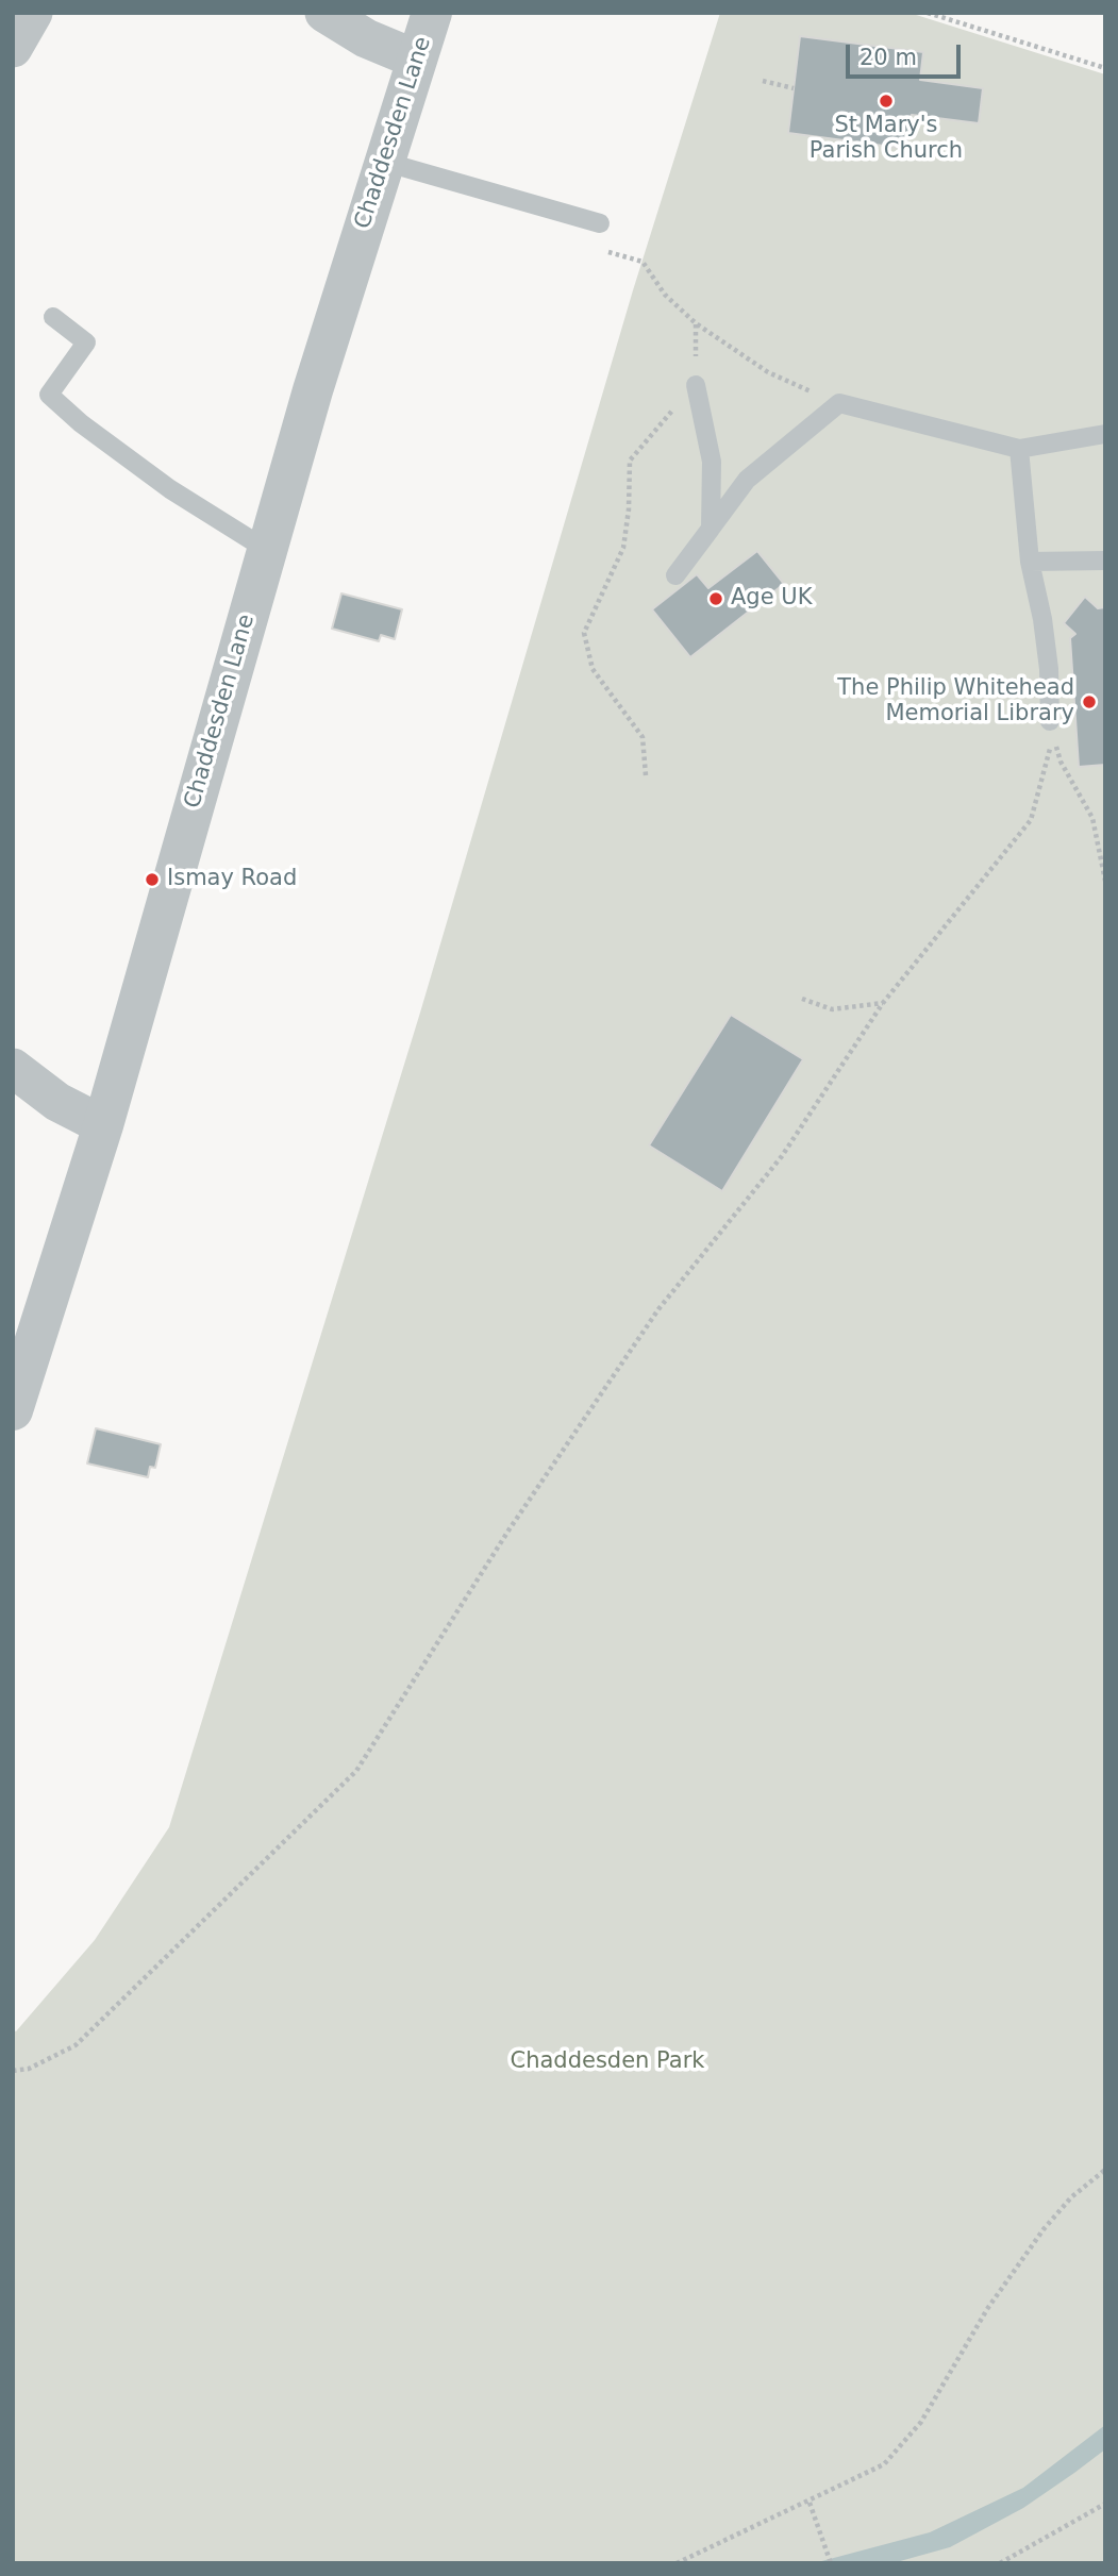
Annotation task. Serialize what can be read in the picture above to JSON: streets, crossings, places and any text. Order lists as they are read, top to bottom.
{
  "streets": {
    "street": ["Chaddesden Lane"]
  },
  "parks": ["Chaddesden Park"],
  "places": [
    "St Mary's Parish Church",
    "Age UK",
    "The Philip Whitehead Memorial Library",
    "Ismay Road"
  ],
  "scale_bar": "20 m"
}
